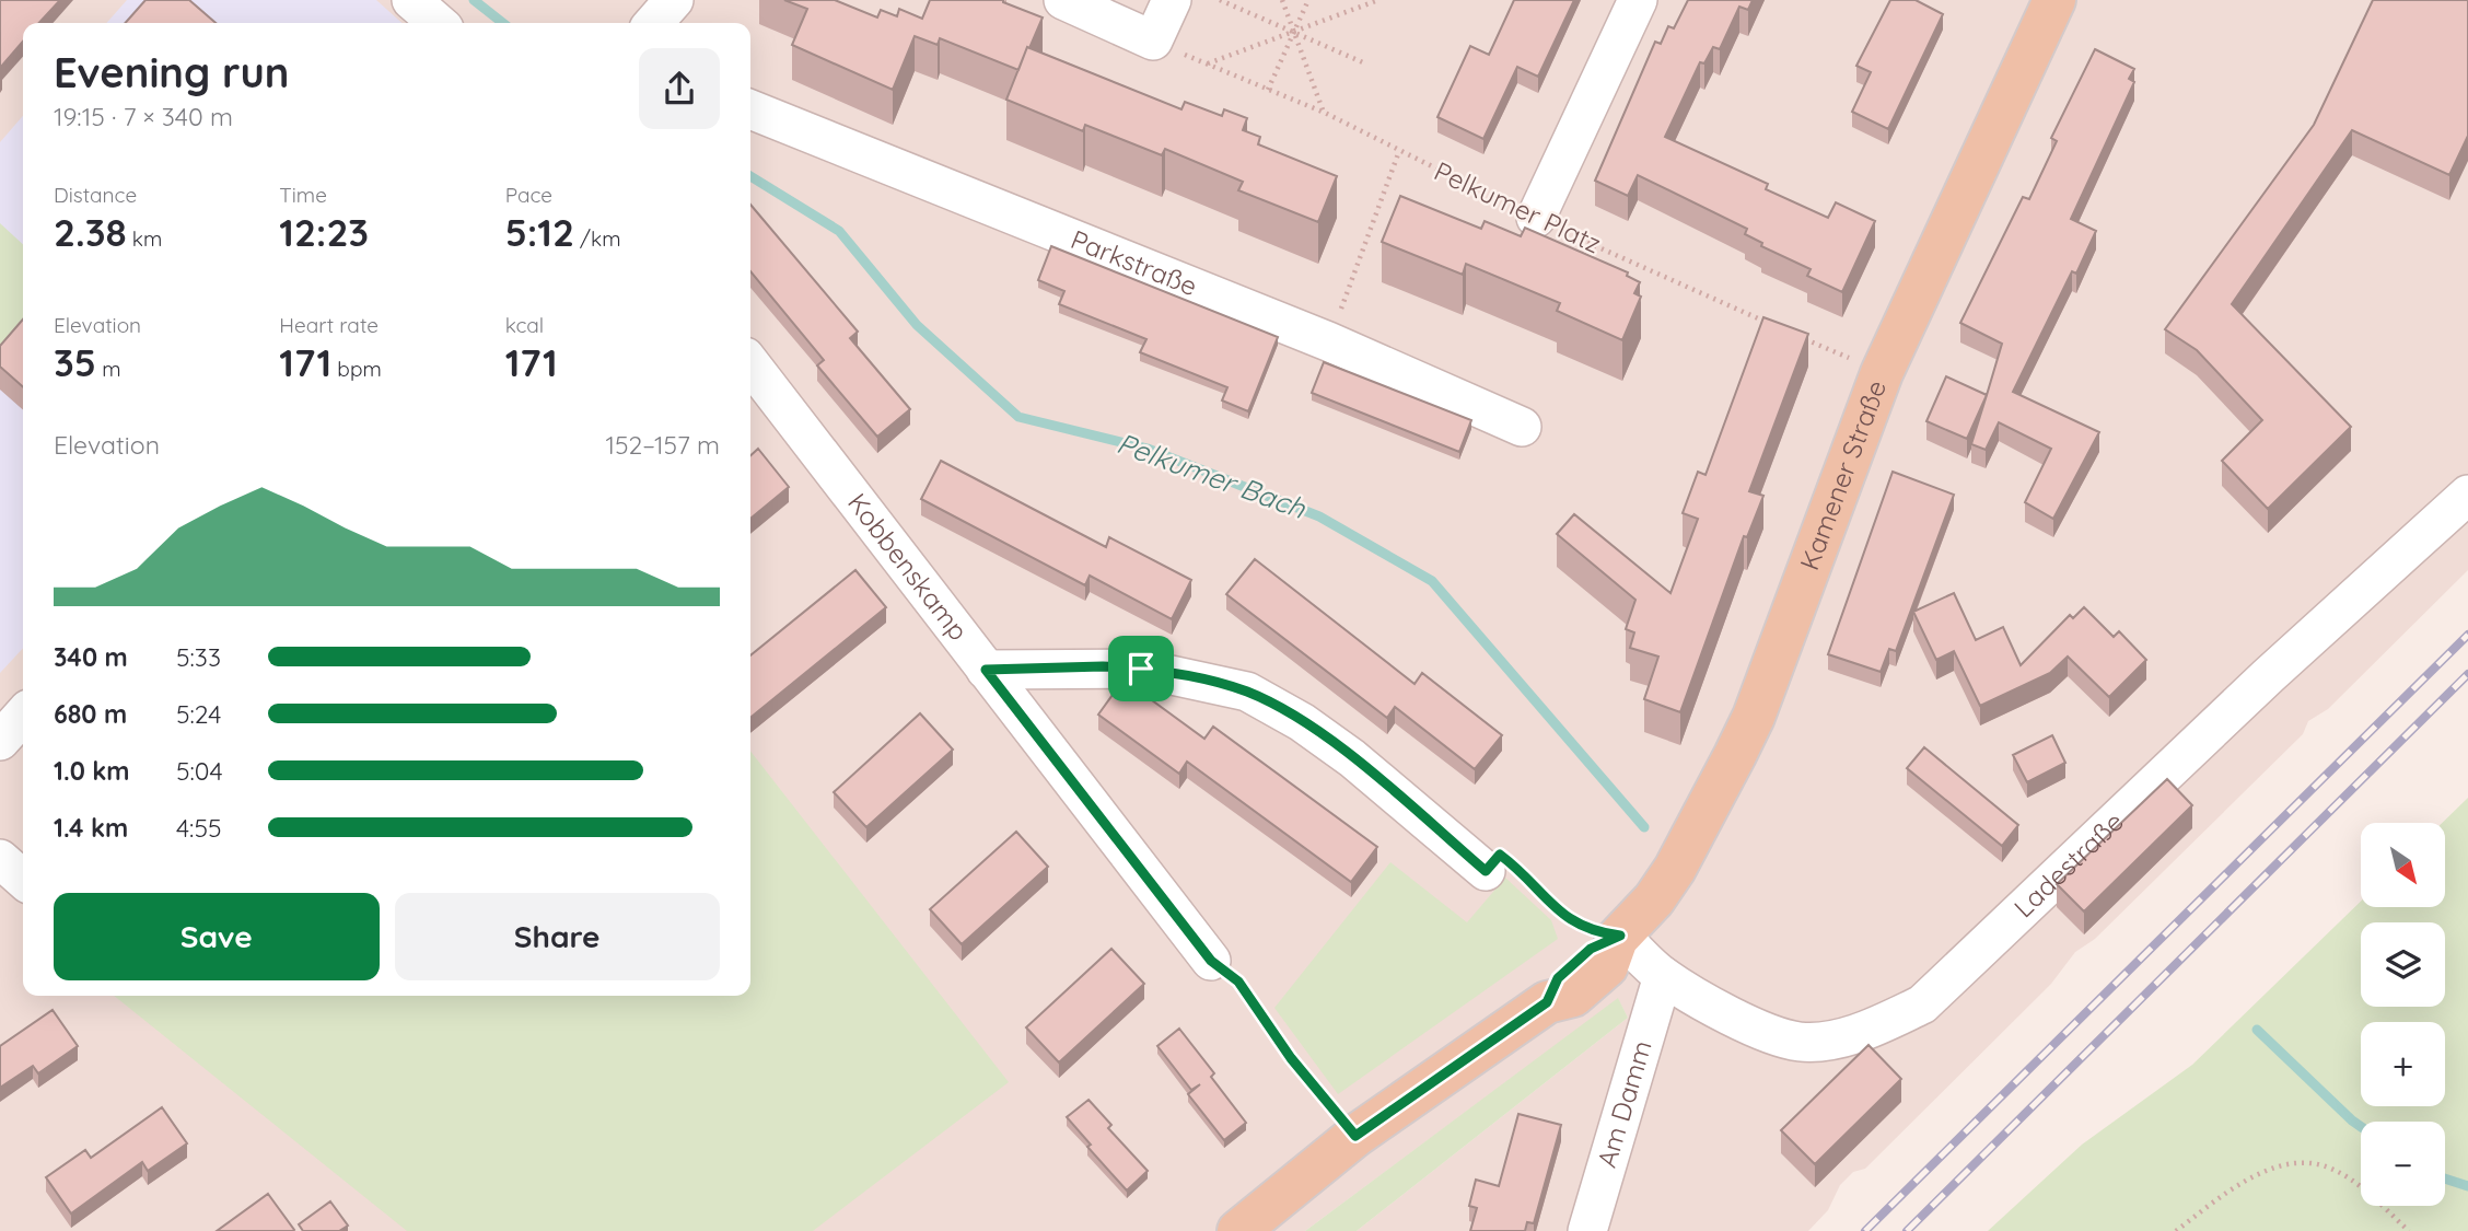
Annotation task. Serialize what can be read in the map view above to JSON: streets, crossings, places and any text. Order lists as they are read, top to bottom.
{
  "streets": {
    "main road": ["Kamener Straße"],
    "street": [
      "Parkstraße",
      "Kobbenskamp",
      "Ladestraße",
      "Am Damm"
    ],
    "path": ["Pelkumer Platz"]
  },
  "crossings": [
    ["Kamener Straße", "Ladestraße"],
    ["Ladestraße", "Am Damm"]
  ],
  "water": ["Pelkumer Bach"],
  "north": "bottom right",
  "page": {
    "heading": ["Evening run", "19:15 · 7 × 340 m"],
    "stats": [
      ["Distance", "2.38 km"],
      ["Time", "12:23"],
      ["Pace", "5:12 /km"],
      ["Elevation", "35 m"],
      ["Heart rate", "171 bpm"],
      ["kcal", "171"]
    ],
    "chart": ["Elevation", "152–157 m"],
    "list": [
      {
        "name": "340 m",
        "note": "5:33"
      },
      {
        "name": "680 m",
        "note": "5:24"
      },
      {
        "name": "1.0 km",
        "note": "5:04"
      },
      {
        "name": "1.4 km",
        "note": "4:55"
      }
    ],
    "map_buttons": ["+", "−"],
    "buttons": ["Save", "Share"]
  }
}
